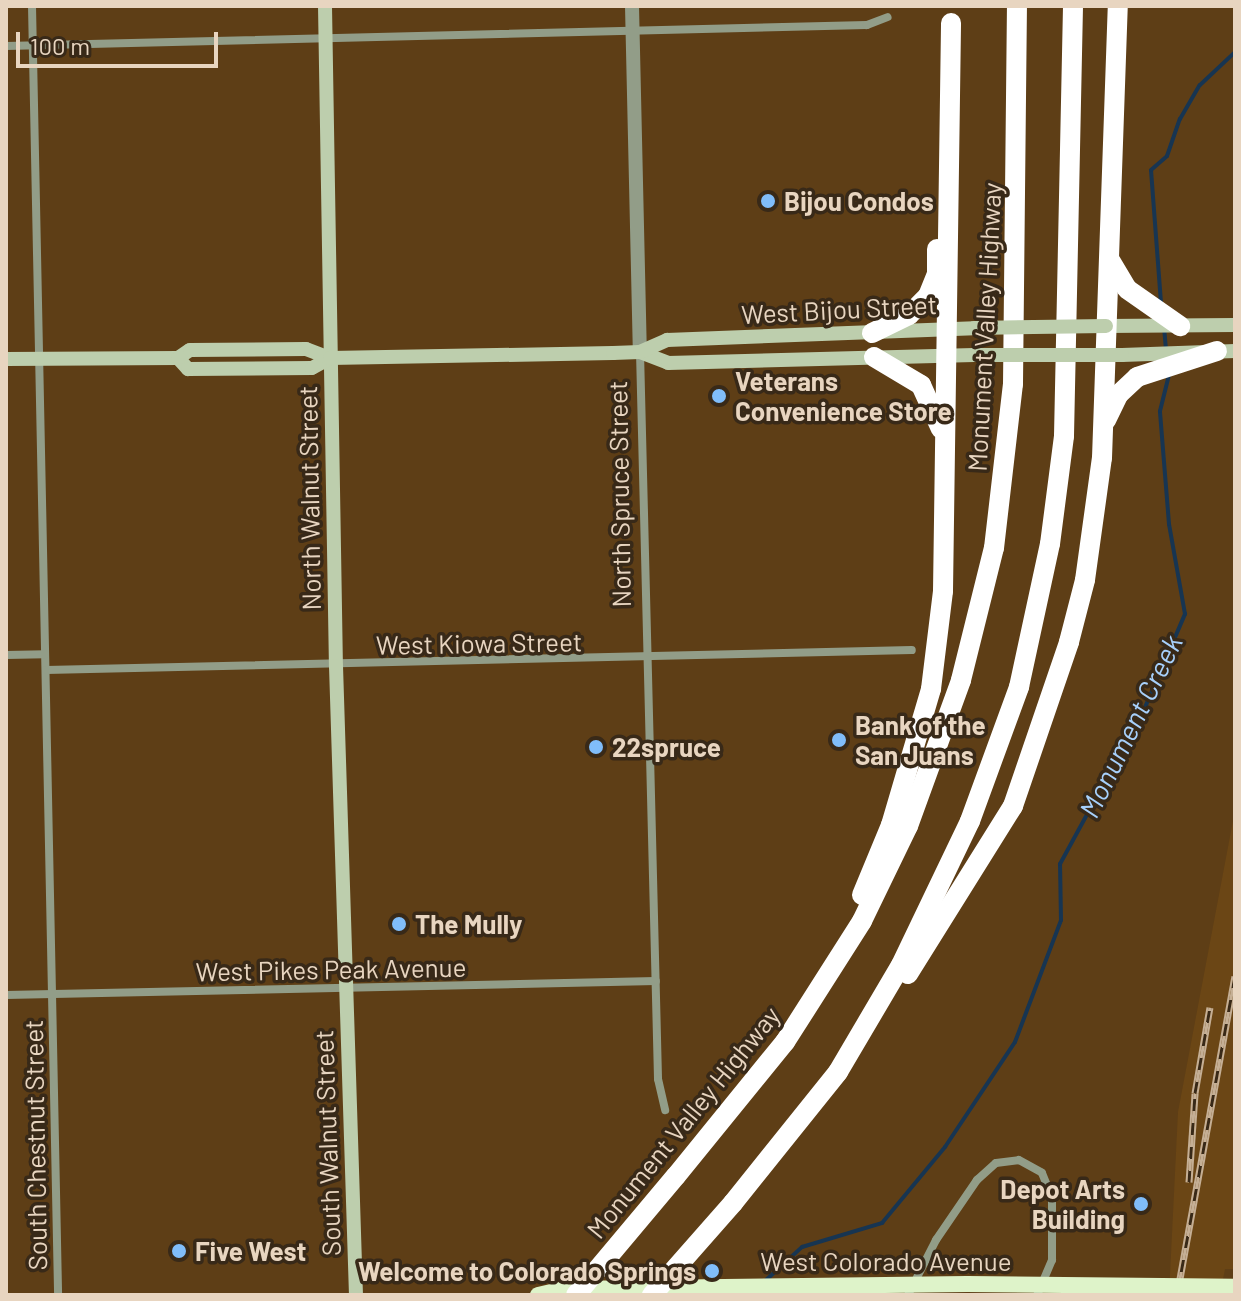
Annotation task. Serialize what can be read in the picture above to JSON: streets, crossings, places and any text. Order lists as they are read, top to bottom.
{
  "streets": {
    "highway": ["Monument Valley Highway"],
    "main road": [
      "West Bijou Street",
      "North Walnut Street",
      "South Walnut Street",
      "West Colorado Avenue"
    ],
    "street": [
      "North Spruce Street",
      "West Kiowa Street",
      "West Pikes Peak Avenue",
      "South Chestnut Street"
    ]
  },
  "crossings": [
    ["West Bijou Street", "North Spruce Street"],
    ["West Bijou Street", "North Walnut Street"],
    ["West Bijou Street", "South Chestnut Street"],
    ["North Spruce Street", "West Kiowa Street"],
    ["North Spruce Street", "West Pikes Peak Avenue"],
    ["North Walnut Street", "West Kiowa Street"],
    ["North Walnut Street", "West Pikes Peak Avenue"],
    ["North Walnut Street", "South Walnut Street"],
    ["West Kiowa Street", "South Chestnut Street"],
    ["West Pikes Peak Avenue", "South Walnut Street"],
    ["West Pikes Peak Avenue", "South Chestnut Street"]
  ],
  "water": ["Monument Creek"],
  "places": [
    "Bijou Condos",
    "Veterans Convenience Store",
    "Bank of the San Juans",
    "22spruce",
    "The Mully",
    "Depot Arts Building",
    "Five West",
    "Welcome to Colorado Springs"
  ],
  "scale_bar": "100 m"
}
